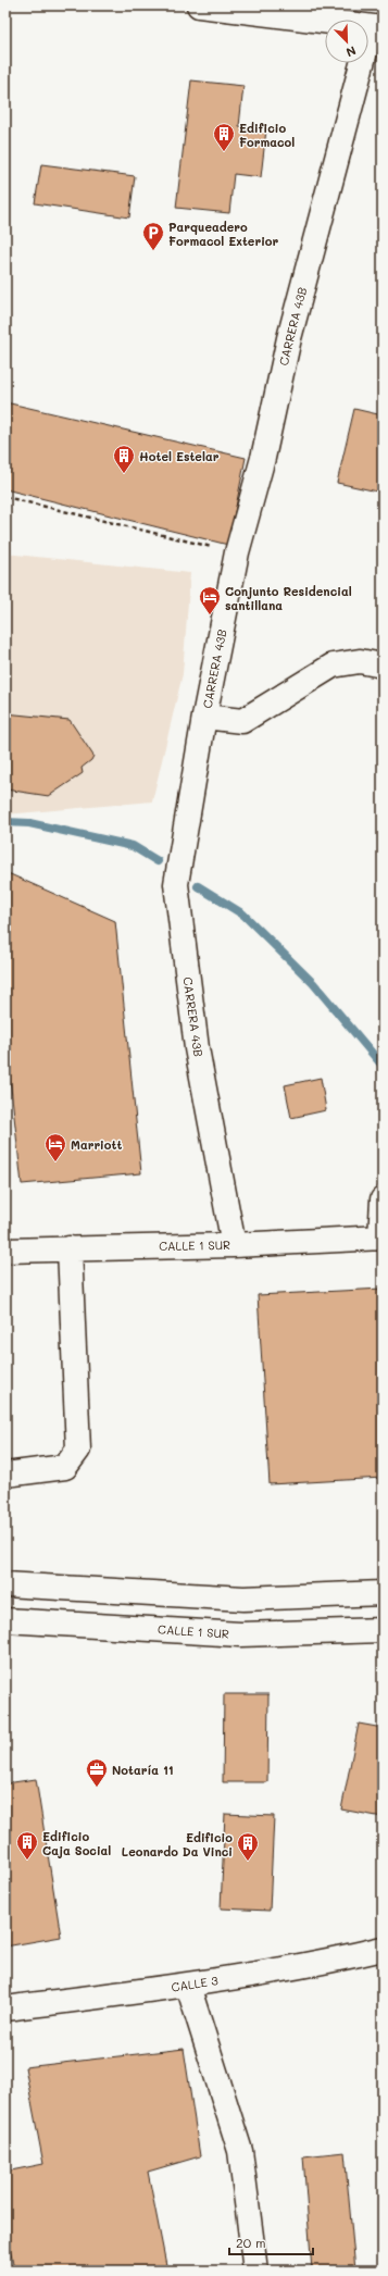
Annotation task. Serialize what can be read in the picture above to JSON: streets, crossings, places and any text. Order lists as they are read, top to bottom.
{
  "streets": {
    "street": ["CARRERA 43B", "CALLE 1 SUR", "CALLE 3"]
  },
  "crossings": [
    ["CARRERA 43B", "CALLE 1 SUR"]
  ],
  "places": {
    "building": [
      "Edificio Formacol",
      "Hotel Estelar",
      "Edificio Caja Social",
      "Edificio Leonardo Da Vinci"
    ],
    "parking": ["Parqueadero Formacol Exterior"],
    "hotel": ["Conjunto Residencial santillana", "Marriott"],
    "office": ["Notaría 11"]
  },
  "scale_bar": "20 m",
  "north": "bottom right"
}
